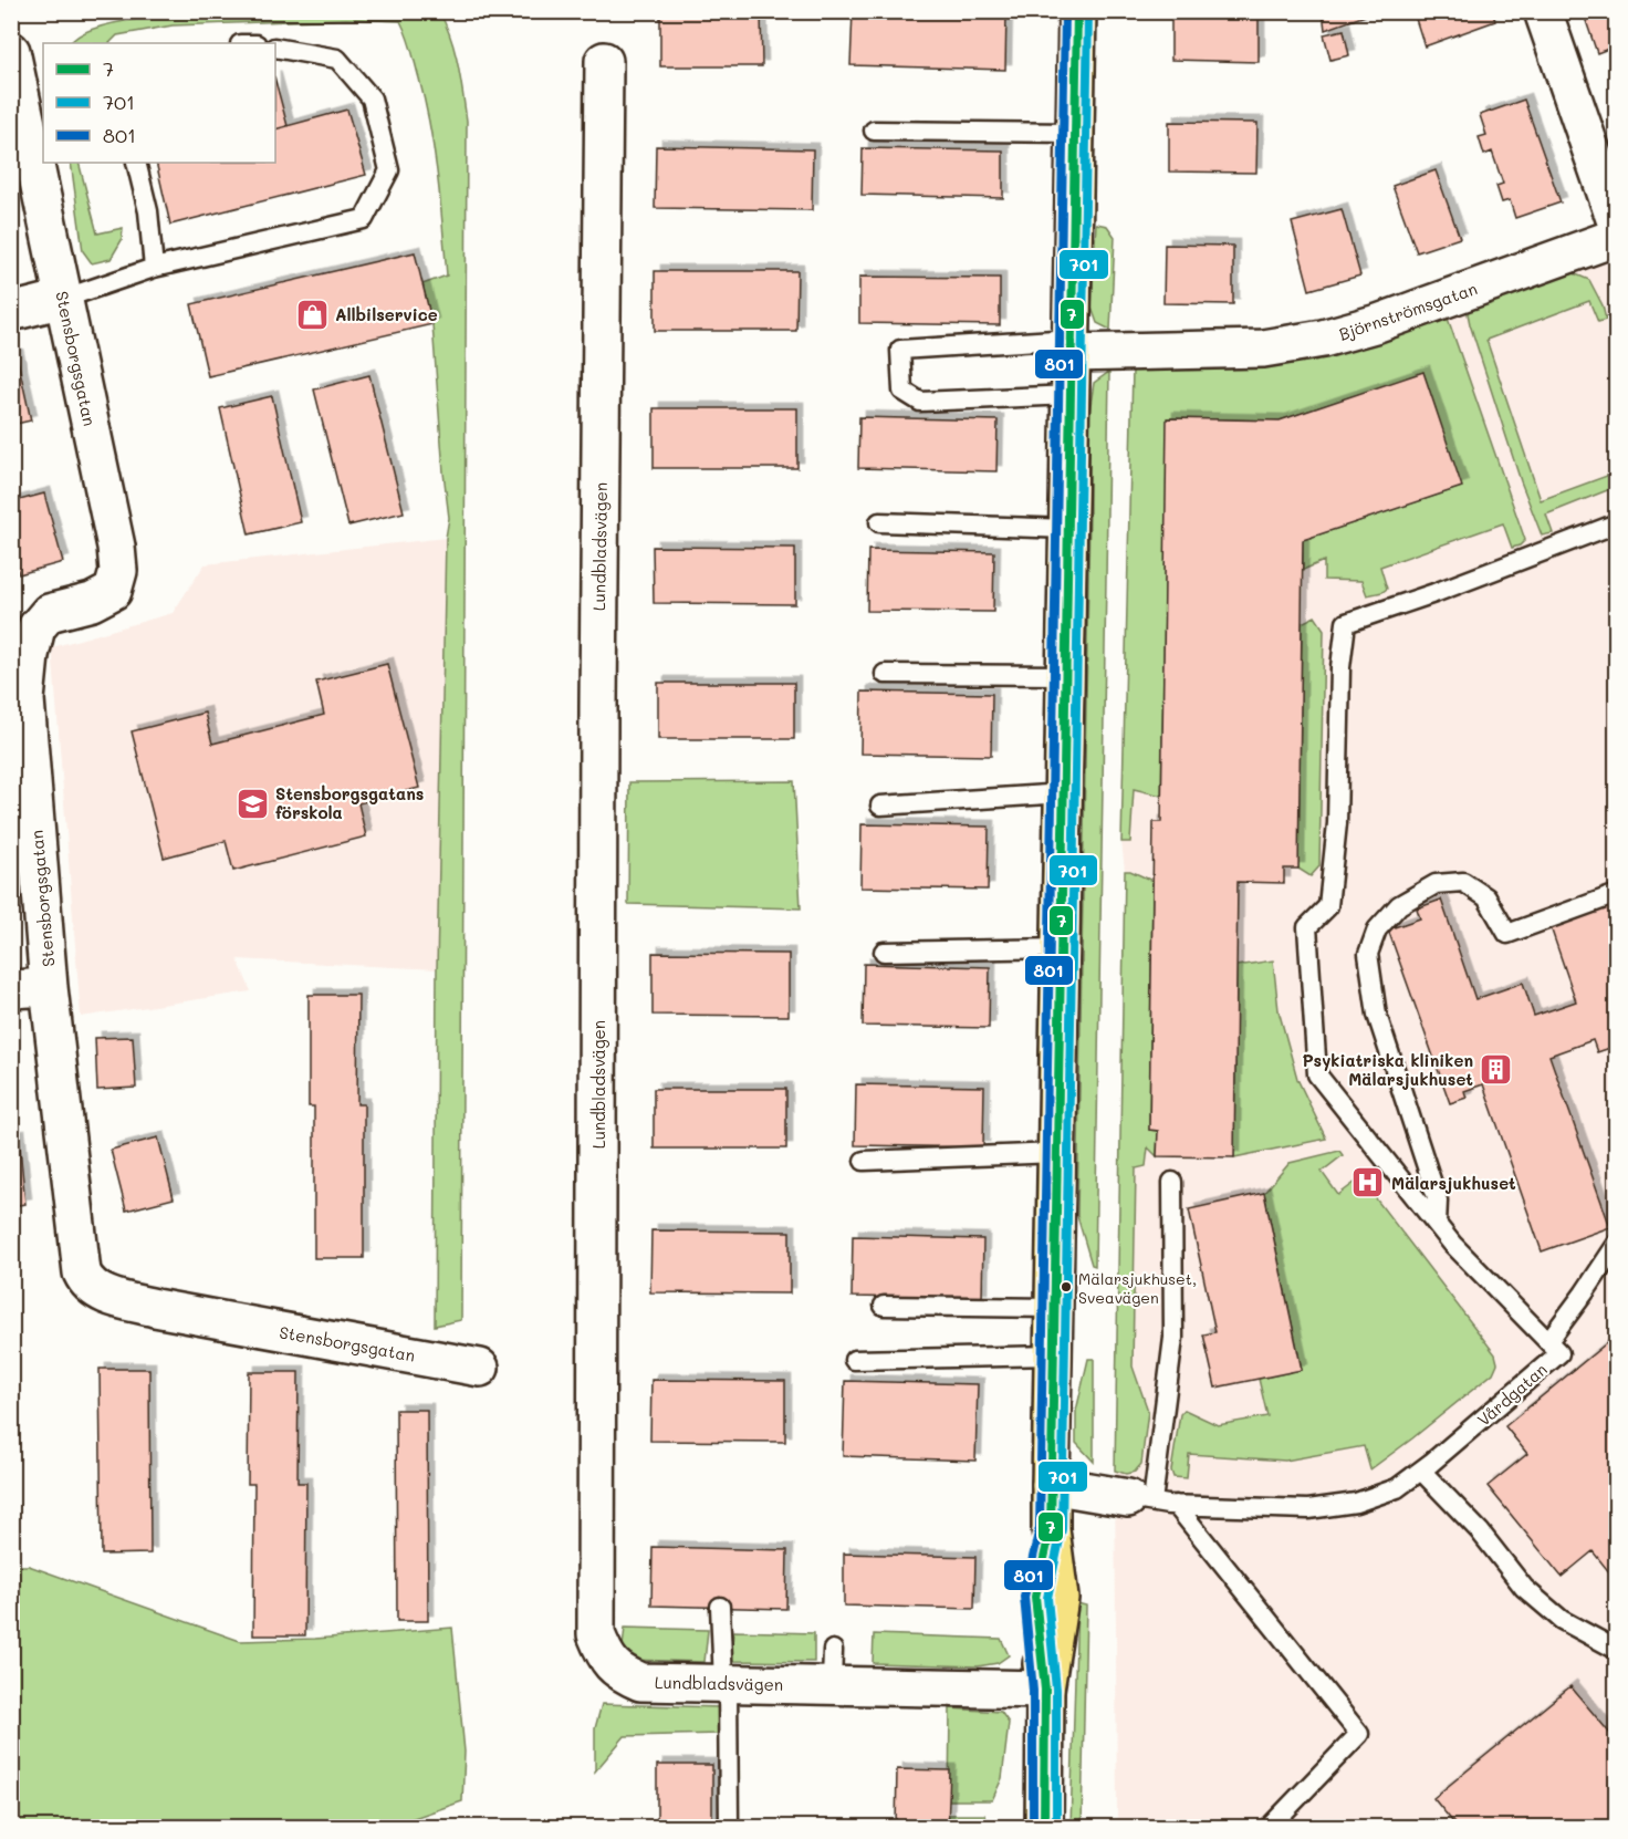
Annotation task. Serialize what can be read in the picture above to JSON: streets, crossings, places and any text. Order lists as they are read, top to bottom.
{
  "streets": {
    "street": [
      "Björnströmsgatan",
      "Stensborgsgatan",
      "Lundbladsvägen",
      "Vårdgatan"
    ]
  },
  "places": {
    "shop": ["Allbilservice"],
    "school or university": ["Stensborgsgatans förskola"],
    "building": ["Psykiatriska kliniken Mälarsjukhuset"],
    "hospital": ["Mälarsjukhuset"],
    "other": ["Mälarsjukhuset, Sveavägen"]
  },
  "lines": ["transit line 7", "transit line 701", "transit line 801"],
  "legend": ["7", "701", "801"]
}
